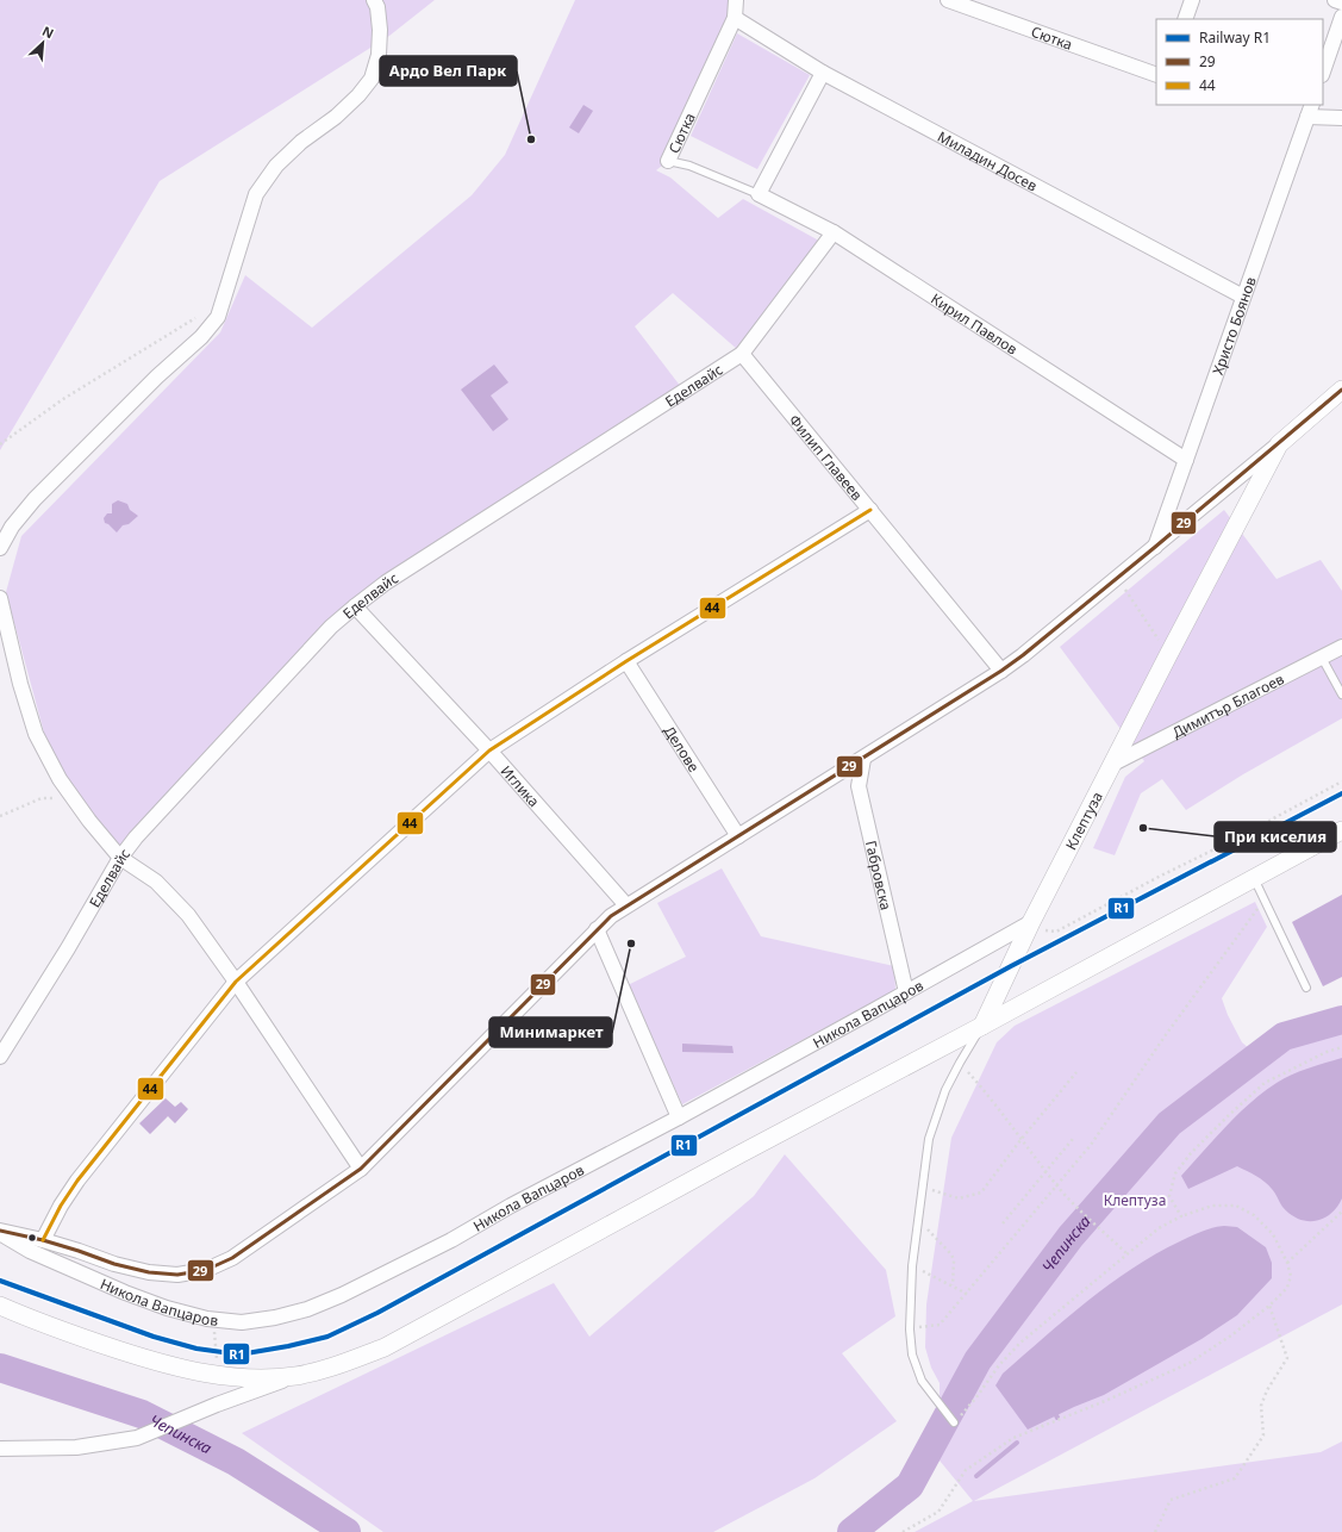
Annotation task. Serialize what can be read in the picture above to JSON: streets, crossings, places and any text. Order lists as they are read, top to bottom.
{
  "streets": {
    "street": [
      "Сютка",
      "Миладин Досев",
      "Кирил Павлов",
      "Христо Боянов",
      "Еделвайс",
      "Филип Главеев",
      "Димитър Благоев",
      "Делове",
      "Иглика",
      "Клептуза",
      "Габровска",
      "Никола Вапцаров"
    ]
  },
  "crossings": [
    ["Сютка", "Миладин Досев"],
    ["Миладин Досев", "Христо Боянов"],
    ["Кирил Павлов", "Христо Боянов"],
    ["Кирил Павлов", "Еделвайс"],
    ["Еделвайс", "Филип Главеев"],
    ["Еделвайс", "Иглика"],
    ["Димитър Благоев", "Клептуза"],
    ["Клептуза", "Никола Вапцаров"],
    ["Габровска", "Никола Вапцаров"]
  ],
  "water": ["Чепинска"],
  "parks": ["Клептуза"],
  "places": ["Ардо Вел Парк", "При киселия", "Минимаркет"],
  "lines": ["transit line 29", "transit line 44", "rail line R1"],
  "legend": ["Railway R1", "29", "44"],
  "north": "top right"
}
